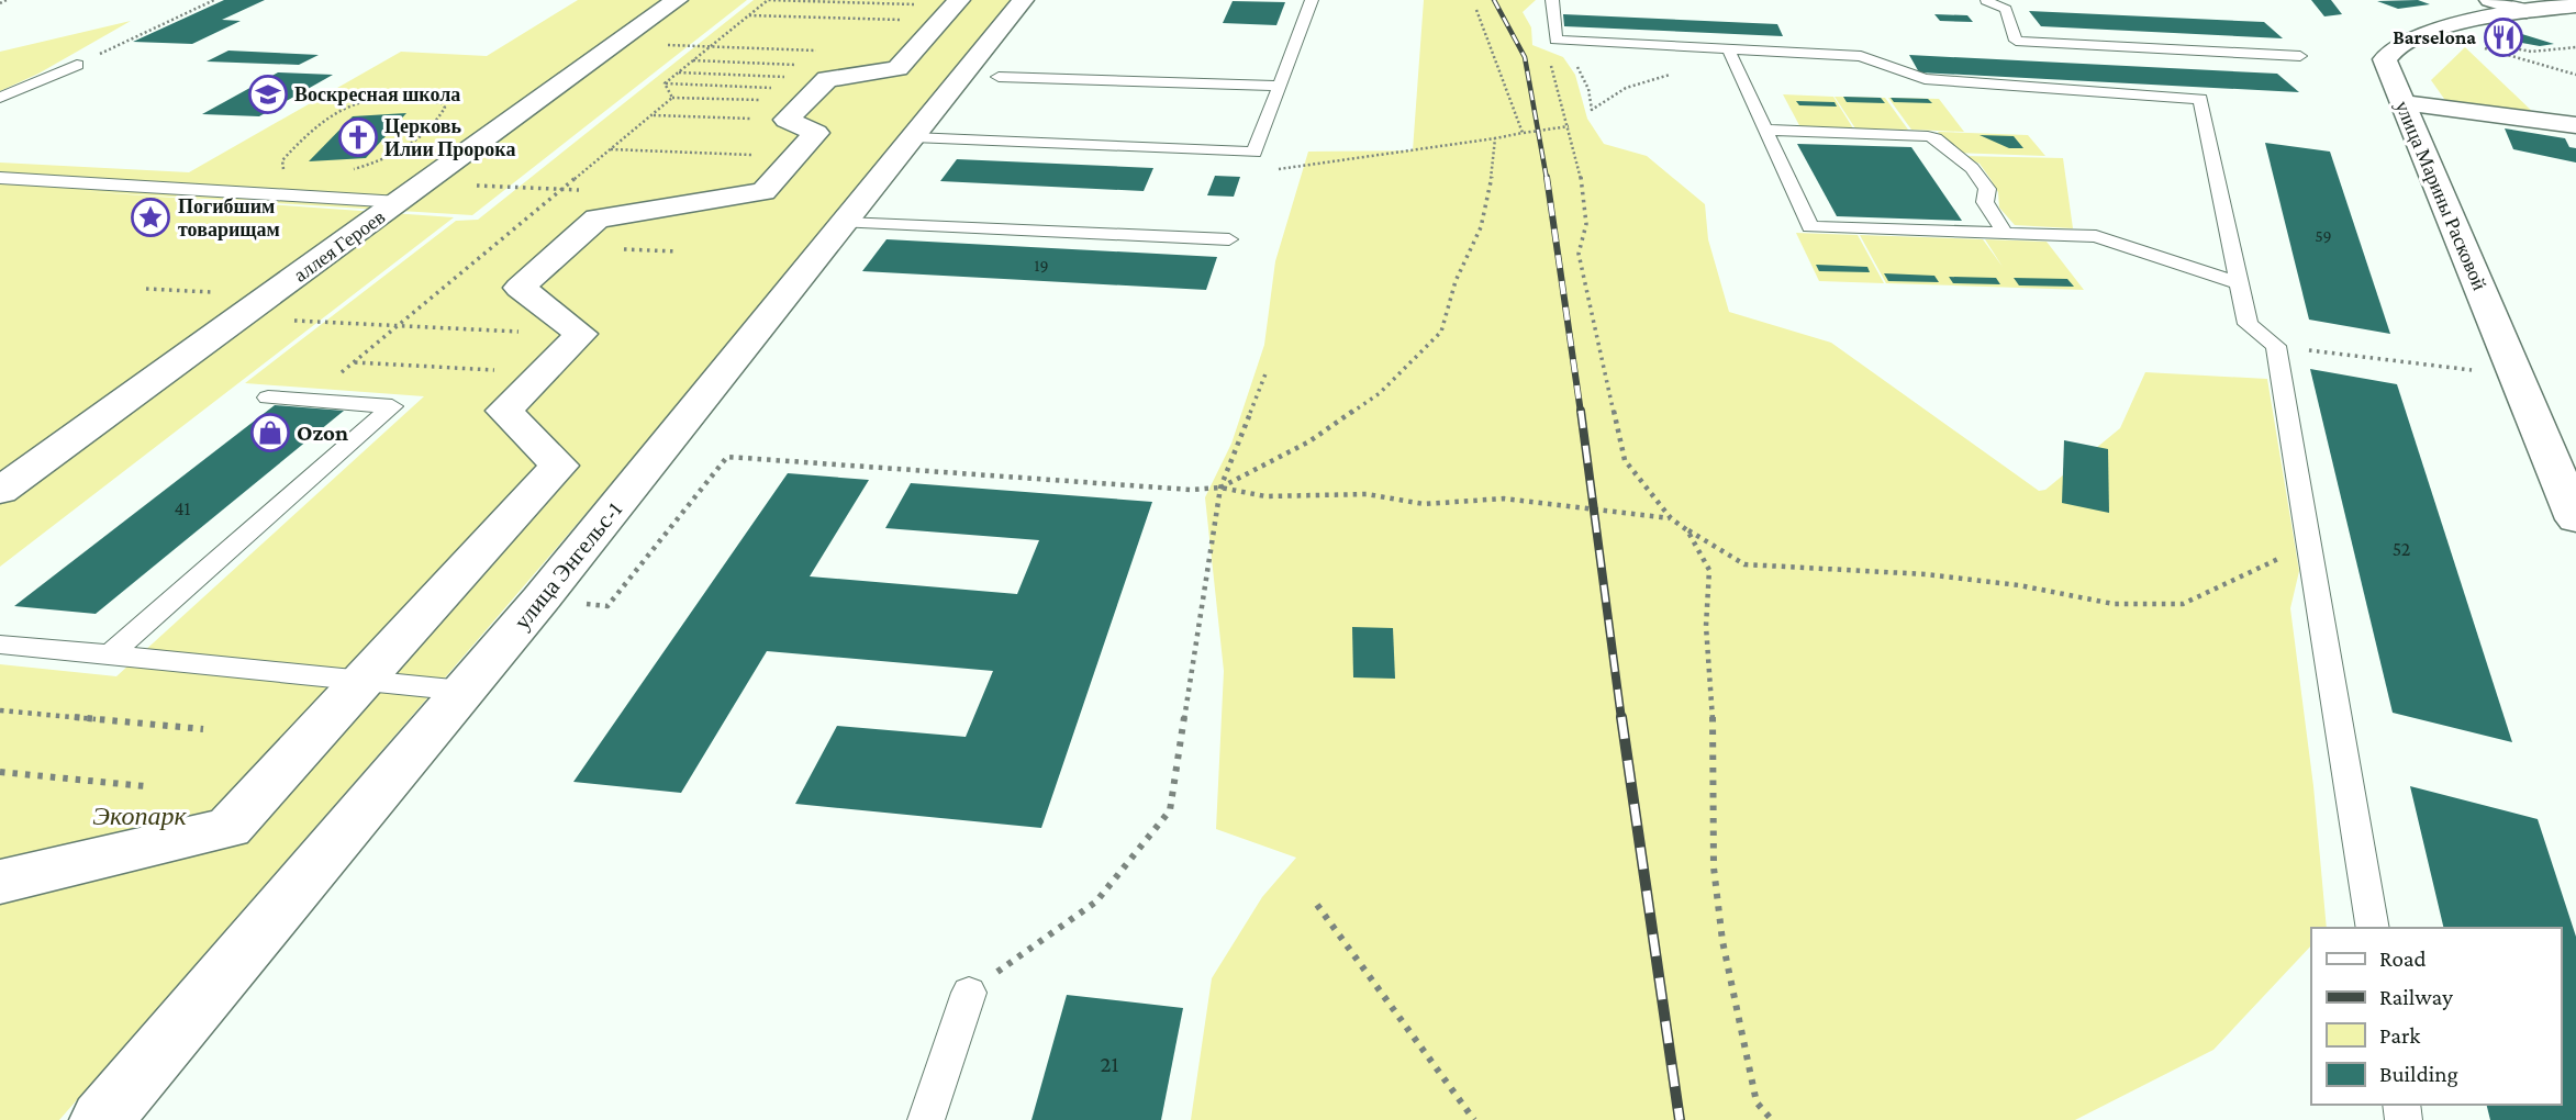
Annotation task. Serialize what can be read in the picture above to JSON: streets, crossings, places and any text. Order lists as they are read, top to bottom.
{
  "streets": {
    "street": ["улица Марины Расковой", "аллея Героев", "улица Энгельс-1"]
  },
  "parks": ["Экопарк"],
  "places": {
    "restaurant": ["Barselona"],
    "school or university": ["Воскресная школа"],
    "church": ["Церковь Илии Пророка"],
    "place": ["Погибшим товарищам"],
    "shop": ["Ozon"]
  },
  "house_numbers": [
    "59",
    "19",
    "41",
    "52",
    "21"
  ],
  "legend": [
    "Road",
    "Railway",
    "Park",
    "Building"
  ]
}
